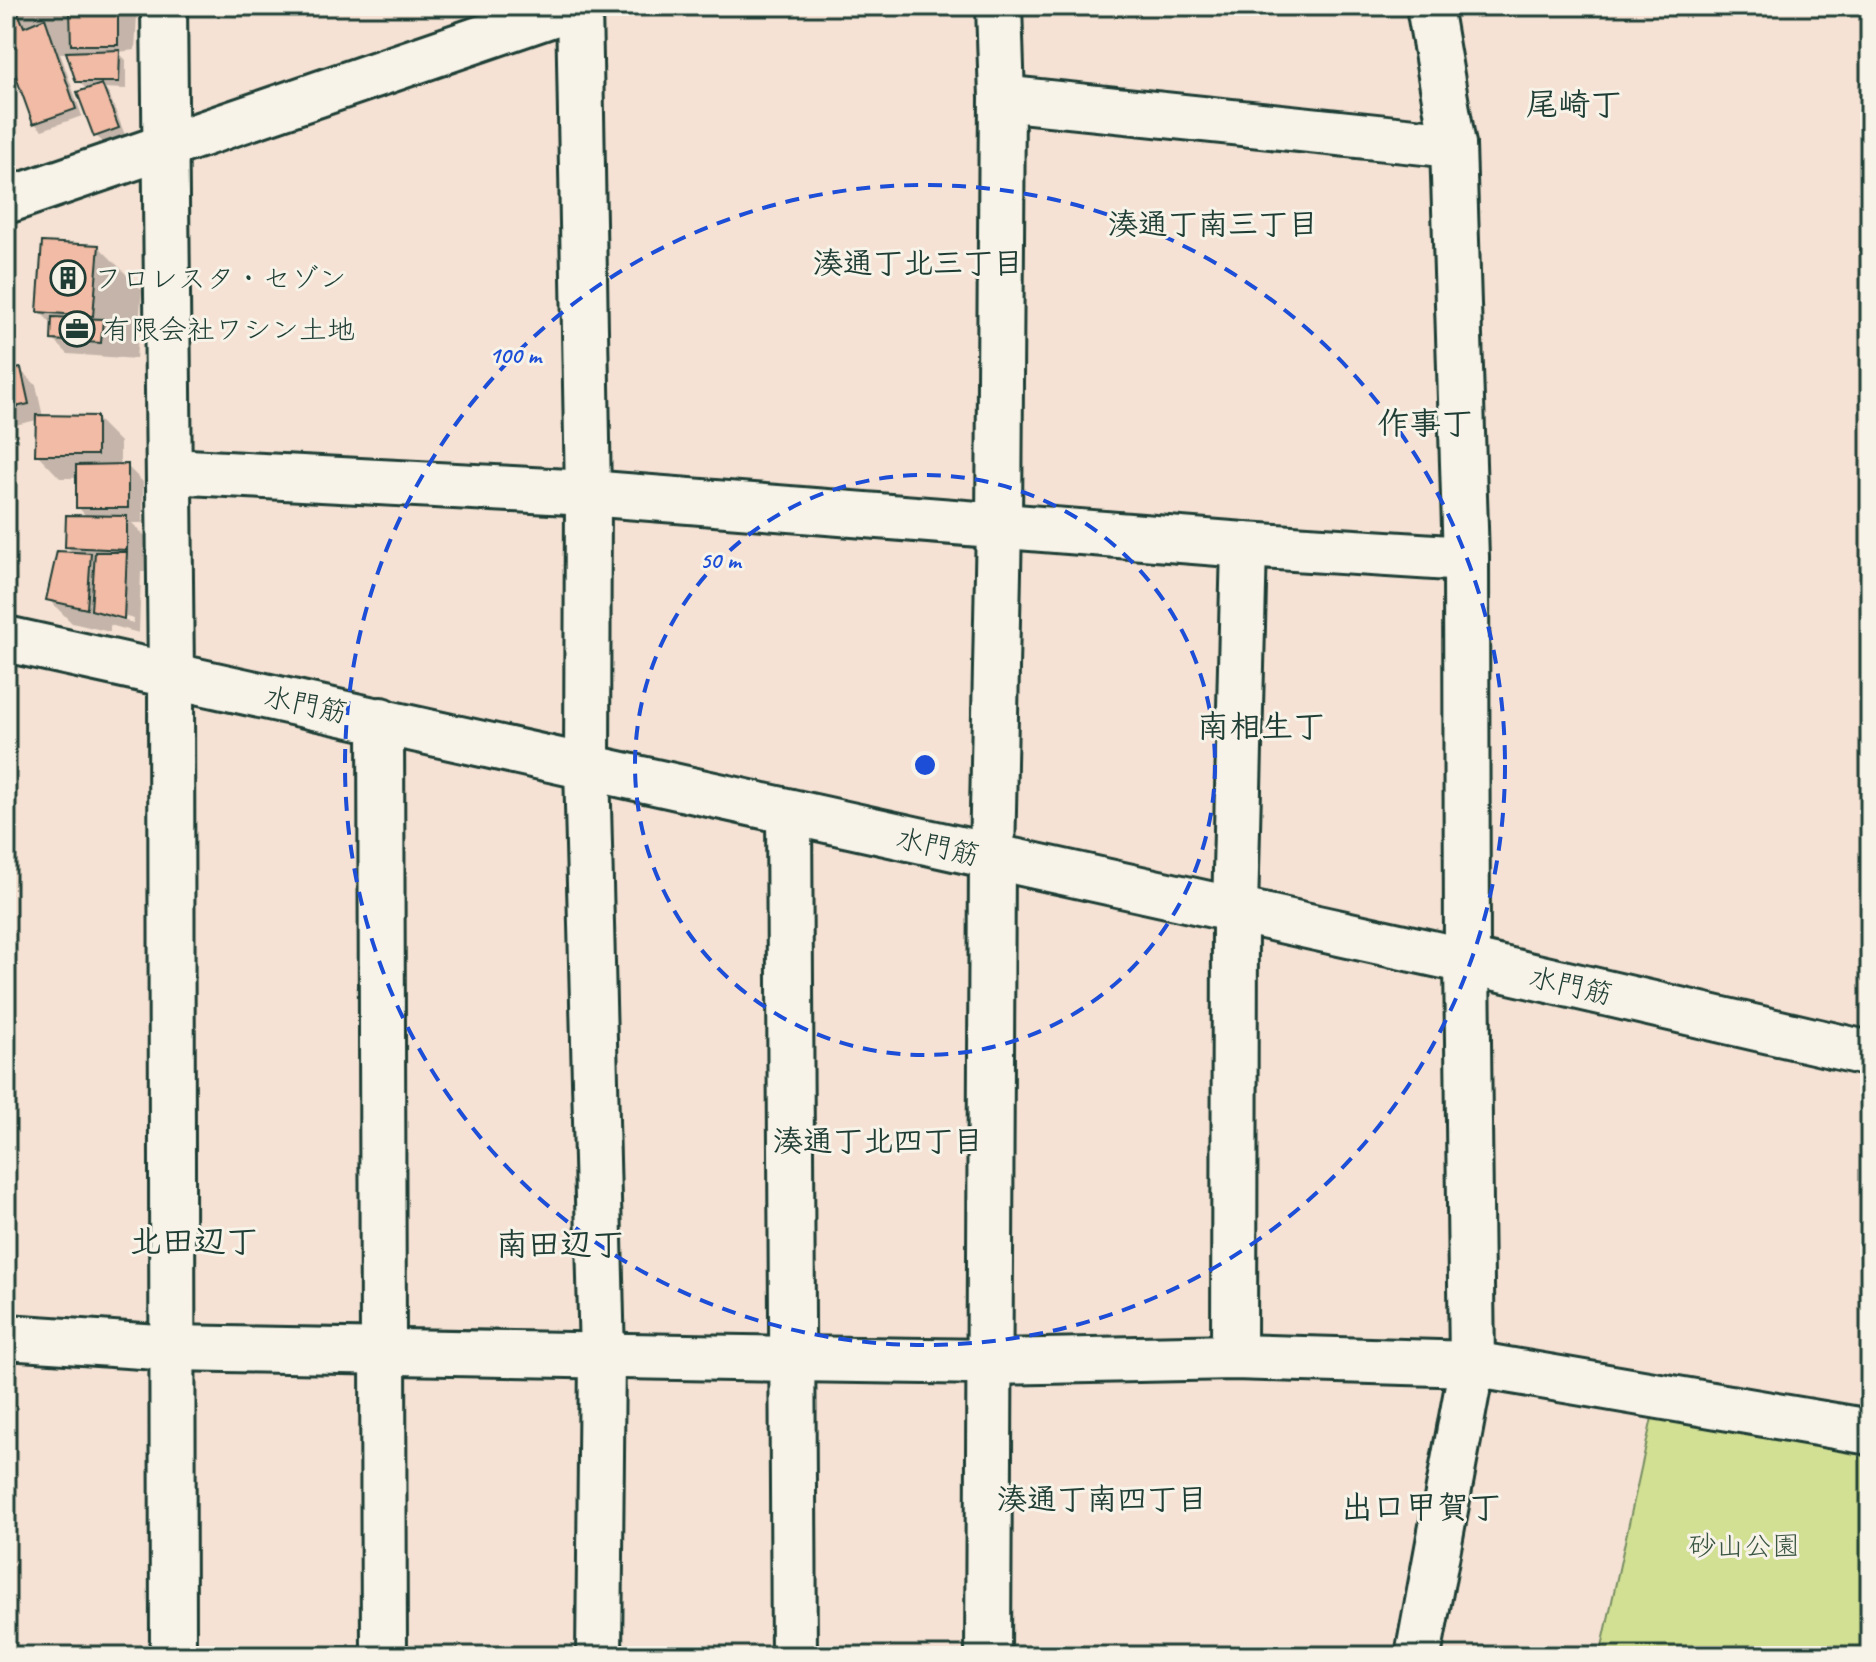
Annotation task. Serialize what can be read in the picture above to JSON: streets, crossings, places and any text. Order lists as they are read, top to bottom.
{
  "streets": {
    "street": ["水門筋"]
  },
  "districts": [
    "尾崎丁",
    "湊通丁南三丁目",
    "湊通丁北三丁目",
    "作事丁",
    "南相生丁",
    "湊通丁北四丁目",
    "北田辺丁",
    "南田辺丁",
    "湊通丁南四丁目",
    "出口甲賀丁"
  ],
  "parks": ["砂山公園"],
  "places": {
    "building": ["フロレスタ・セゾン"],
    "office": ["有限会社ワシン土地"]
  },
  "rings": ["100 m", "50 m"]
}
